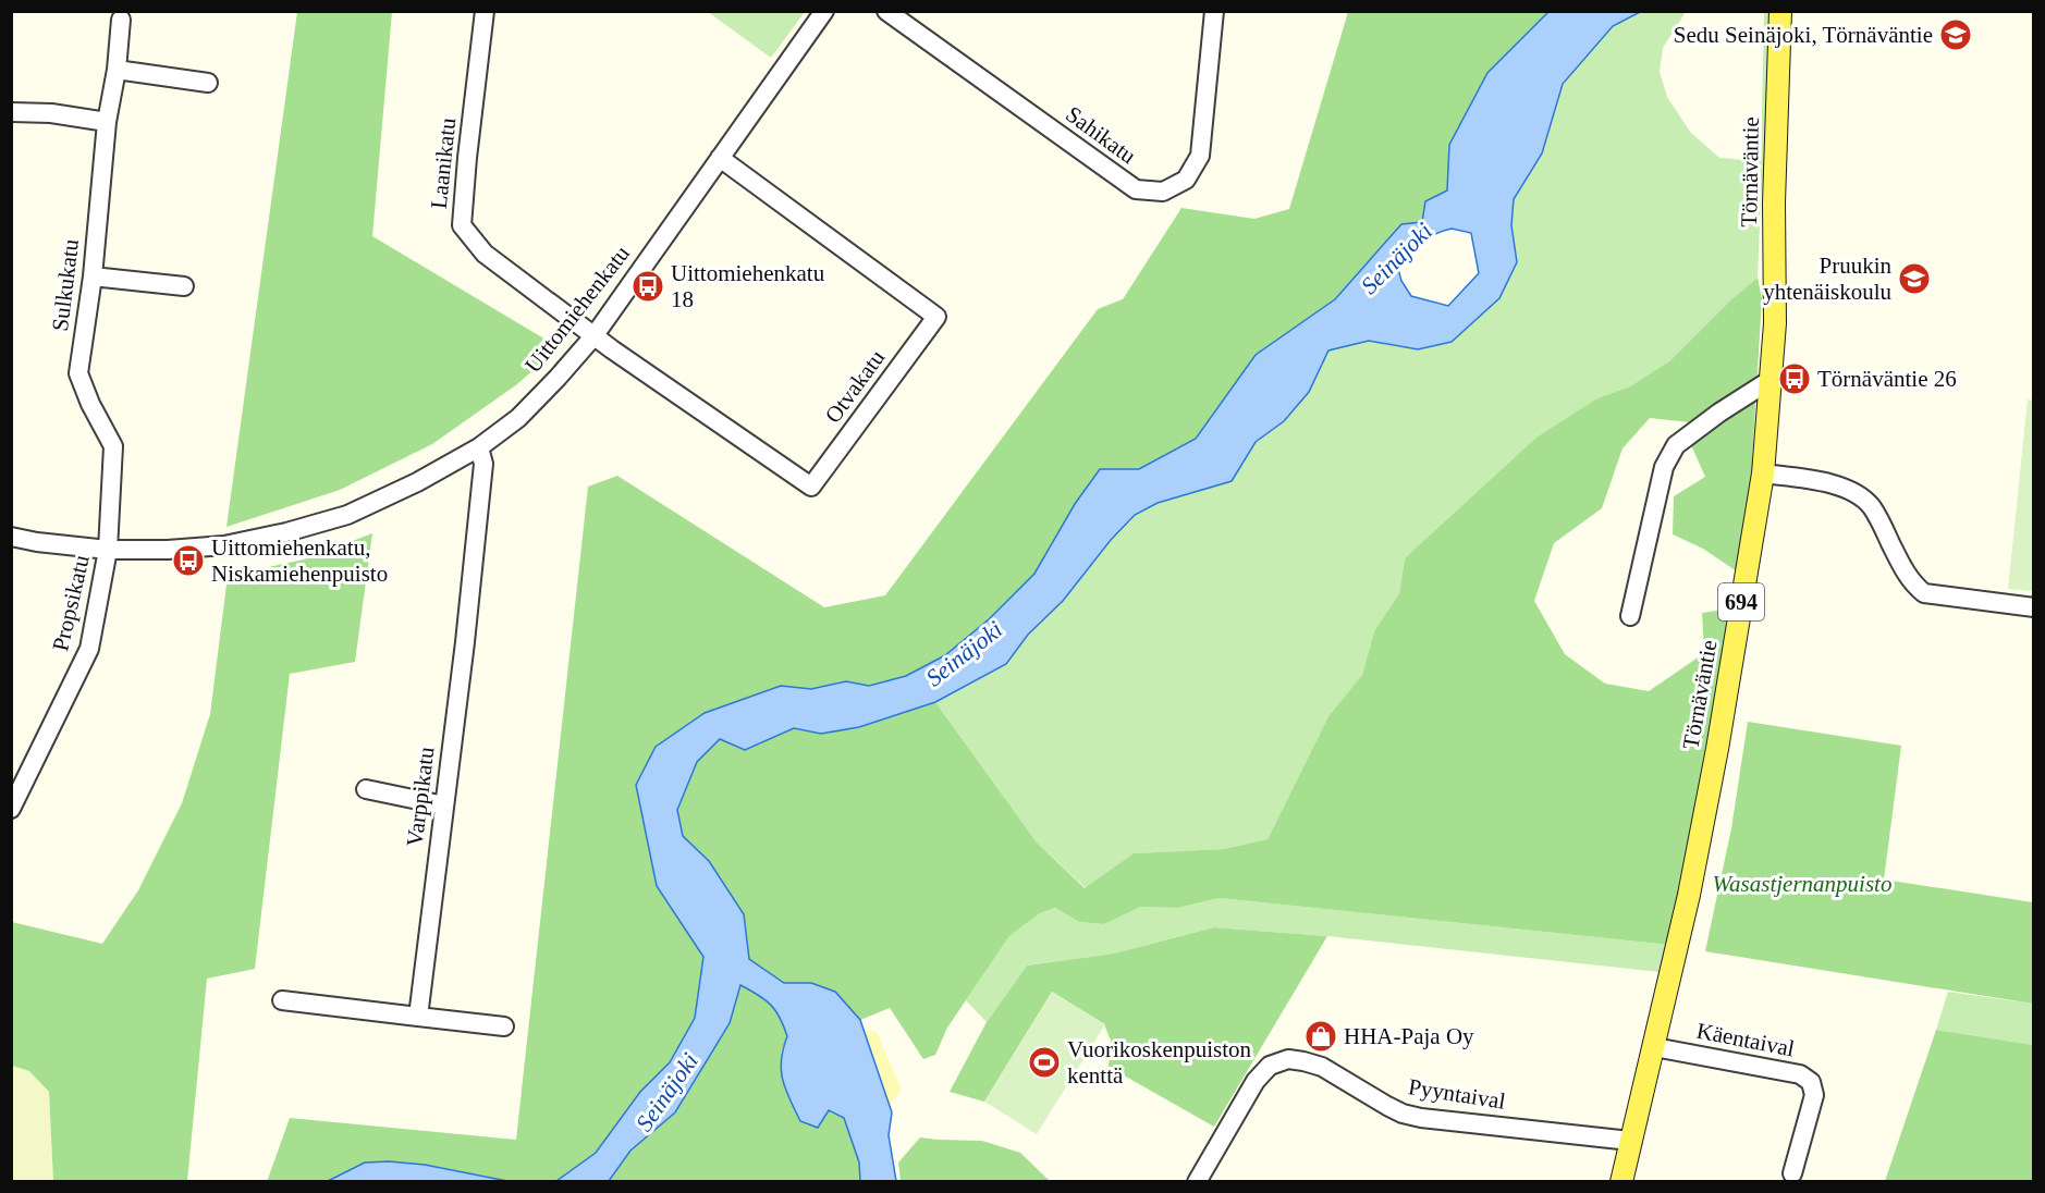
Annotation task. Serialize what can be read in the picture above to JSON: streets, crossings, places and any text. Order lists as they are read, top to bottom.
{
  "streets": {
    "main road": ["Törnäväntie", "694"],
    "street": [
      "Sahikatu",
      "Laanikatu",
      "Sulkukatu",
      "Uittomiehenkatu",
      "Otvakatu",
      "Propsikatu",
      "Varppikatu",
      "Käentaival",
      "Pyyntaival"
    ]
  },
  "crossings": [
    ["Laanikatu", "Uittomiehenkatu"],
    ["Laanikatu", "Otvakatu"],
    ["Törnäväntie", "Käentaival"],
    ["Törnäväntie", "Pyyntaival"],
    ["Sulkukatu", "Uittomiehenkatu"],
    ["Sulkukatu", "Propsikatu"],
    ["Uittomiehenkatu", "Otvakatu"],
    ["Uittomiehenkatu", "Propsikatu"],
    ["Uittomiehenkatu", "Varppikatu"]
  ],
  "water": ["Seinäjoki"],
  "parks": ["Wasastjernanpuisto"],
  "places": {
    "school or university": ["Sedu Seinäjoki, Törnäväntie", "Pruukin yhtenäiskoulu"],
    "bus stop": ["Uittomiehenkatu 18", "Törnäväntie 26", "Uittomiehenkatu, Niskamiehenpuisto"],
    "shop": ["HHA-Paja Oy"],
    "sports": ["Vuorikoskenpuiston kenttä"]
  }
}
